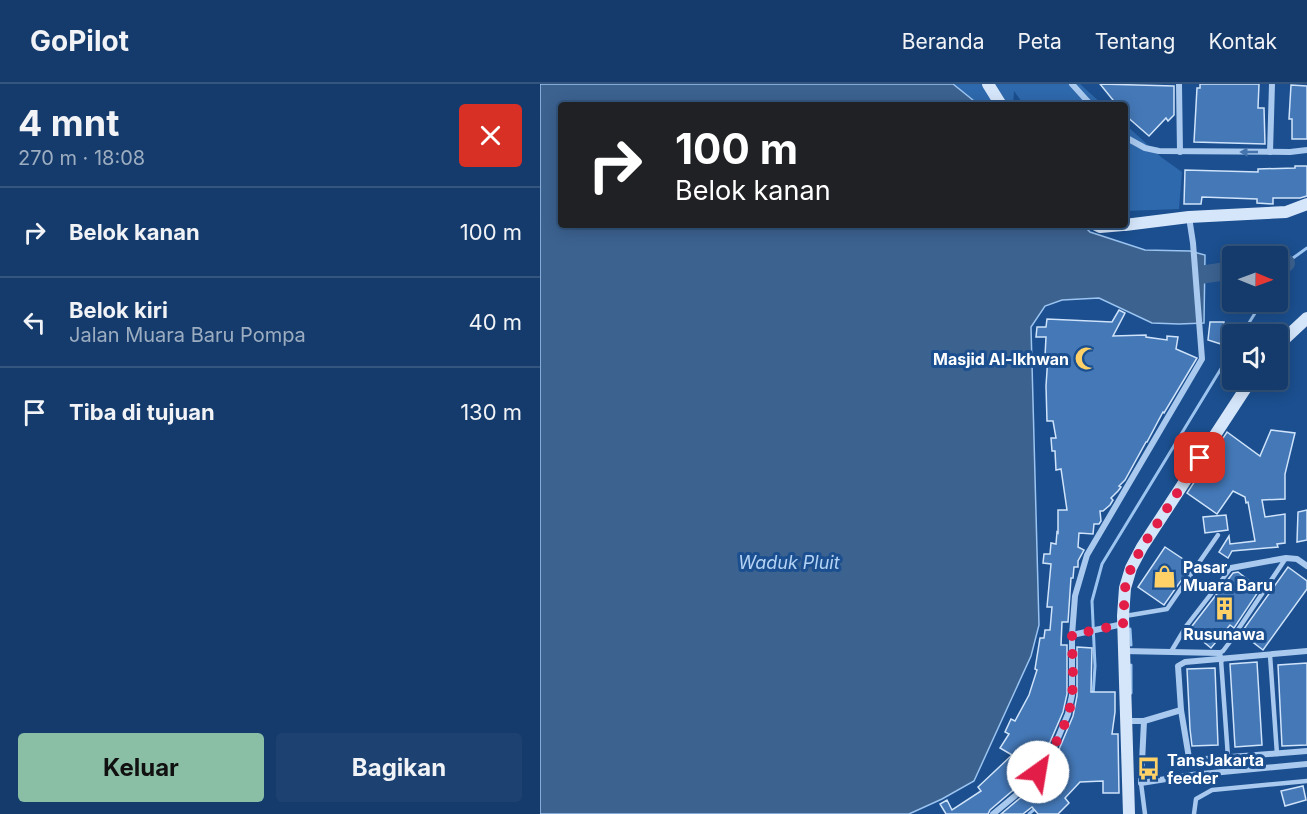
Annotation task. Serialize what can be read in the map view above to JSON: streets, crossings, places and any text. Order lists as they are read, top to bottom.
{
  "water": ["Waduk Pluit"],
  "places": {
    "mosque": ["Masjid Al-Ikhwan"],
    "shop": ["Pasar Muara Baru"],
    "building": ["Rusunawa"],
    "bus stop": ["TansJakarta feeder"]
  },
  "north": "right",
  "page": {
    "header": "GoPilot",
    "nav": [
      "Beranda",
      "Peta",
      "Tentang",
      "Kontak"
    ],
    "heading": ["4 mnt", "270 m · 18:08"],
    "turn": ["100 m", "Belok kanan"],
    "list": [
      {
        "name": "Belok kanan",
        "value": "100 m"
      },
      {
        "name": "Belok kiri",
        "note": "Jalan Muara Baru Pompa",
        "value": "40 m"
      },
      {
        "name": "Tiba di tujuan",
        "value": "130 m"
      }
    ],
    "buttons": ["Keluar", "Bagikan"]
  }
}
